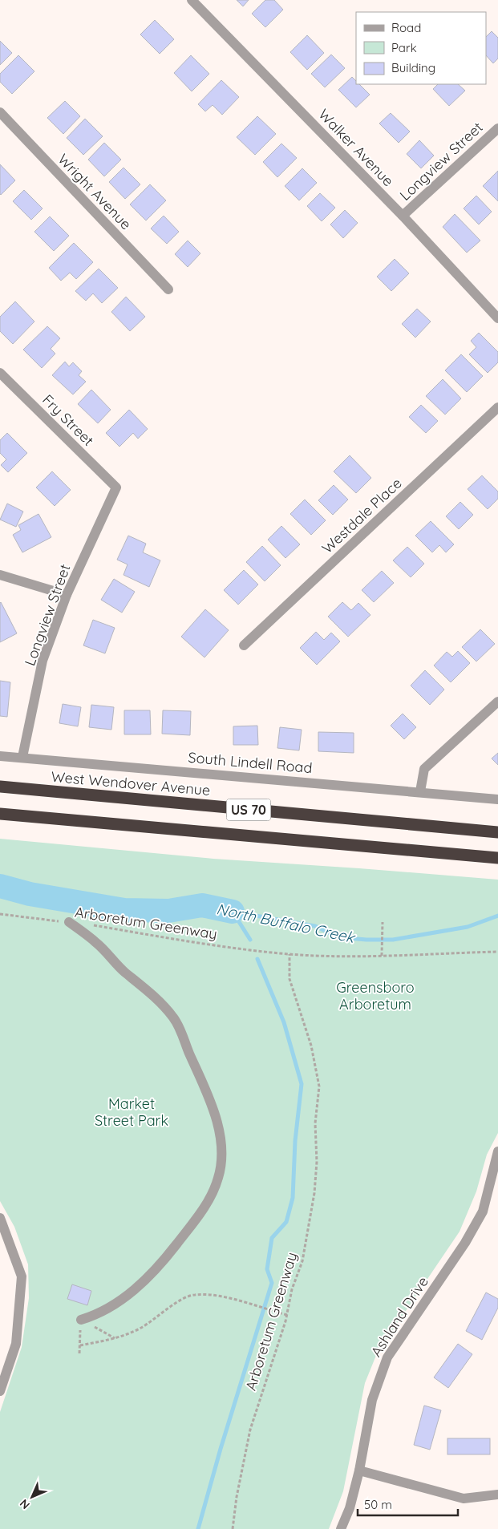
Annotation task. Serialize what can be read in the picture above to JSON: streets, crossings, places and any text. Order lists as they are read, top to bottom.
{
  "streets": {
    "highway": ["West Wendover Avenue", "US 70"],
    "street": [
      "Walker Avenue",
      "Longview Street",
      "Wright Avenue",
      "Fry Street",
      "Westdale Place",
      "South Lindell Road",
      "Ashland Drive"
    ],
    "path": ["Arboretum Greenway"]
  },
  "crossings": [
    ["Walker Avenue", "Longview Street"],
    ["Longview Street", "Fry Street"],
    ["Longview Street", "South Lindell Road"]
  ],
  "water": ["North Buffalo Creek"],
  "parks": ["Greensboro Arboretum", "Market Street Park"],
  "legend": ["Road", "Park", "Building"],
  "scale_bar": "50 m",
  "north": "bottom left"
}
